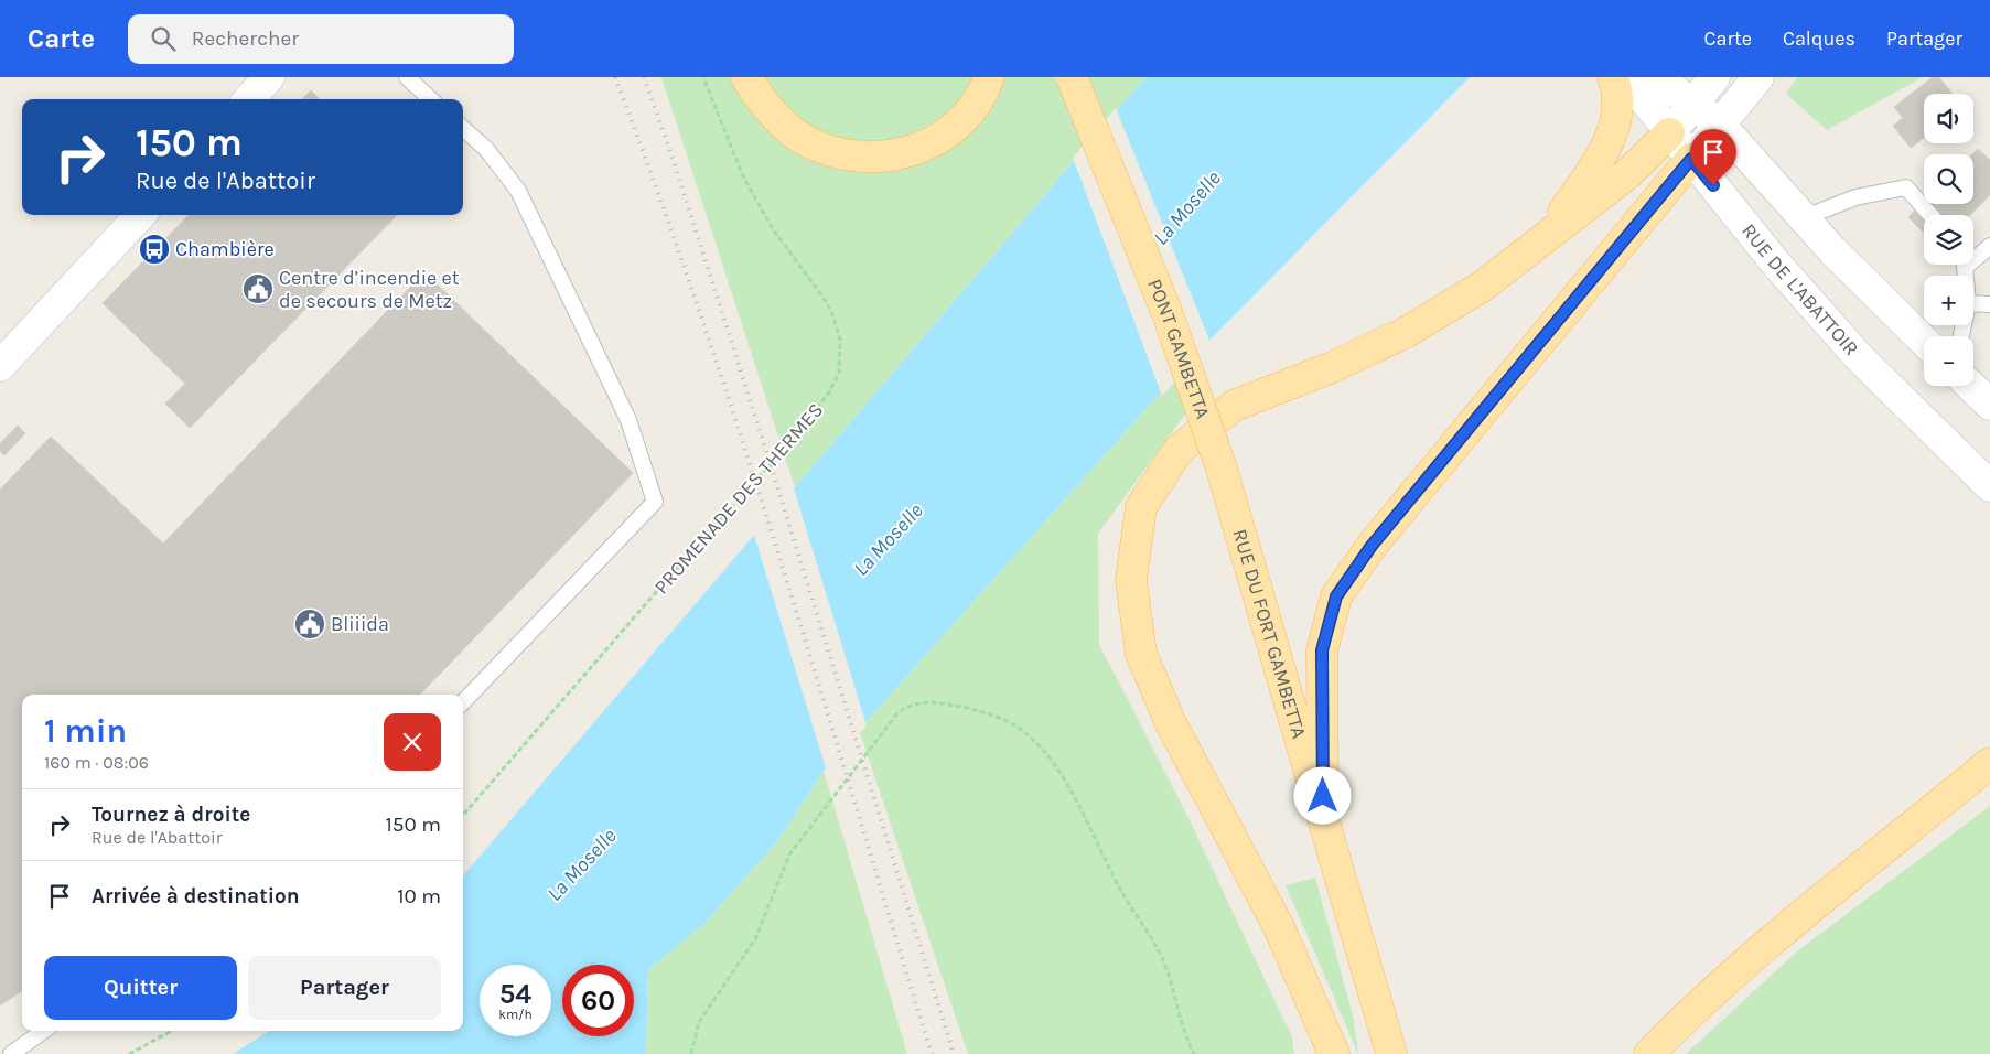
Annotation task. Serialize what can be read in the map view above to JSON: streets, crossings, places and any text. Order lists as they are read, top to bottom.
{
  "streets": {
    "main road": ["RUE DE L'ABATTOIR", "PONT GAMBETTA", "RUE DU FORT GAMBETTA"],
    "path": ["PROMENADE DES THERMES"]
  },
  "crossings": [
    ["PONT GAMBETTA", "RUE DU FORT GAMBETTA"]
  ],
  "water": ["La Moselle"],
  "places": {
    "bus stop": ["Chambière"],
    "public building": ["Centre d’incendie et de secours de Metz", "Bliiida"]
  },
  "page": {
    "header": "Carte",
    "search": "Rechercher",
    "nav": ["Carte", "Calques", "Partager"],
    "map_buttons": ["+", "−"],
    "turn": ["150 m", "Rue de l'Abattoir"],
    "heading": ["1 min", "160 m · 08:06"],
    "list": [
      {
        "name": "Tournez à droite",
        "note": "Rue de l'Abattoir",
        "value": "150 m"
      },
      {
        "name": "Arrivée à destination",
        "value": "10 m"
      }
    ],
    "buttons": ["Quitter", "Partager"],
    "speed": "54 km/h",
    "limit": "60"
  }
}
